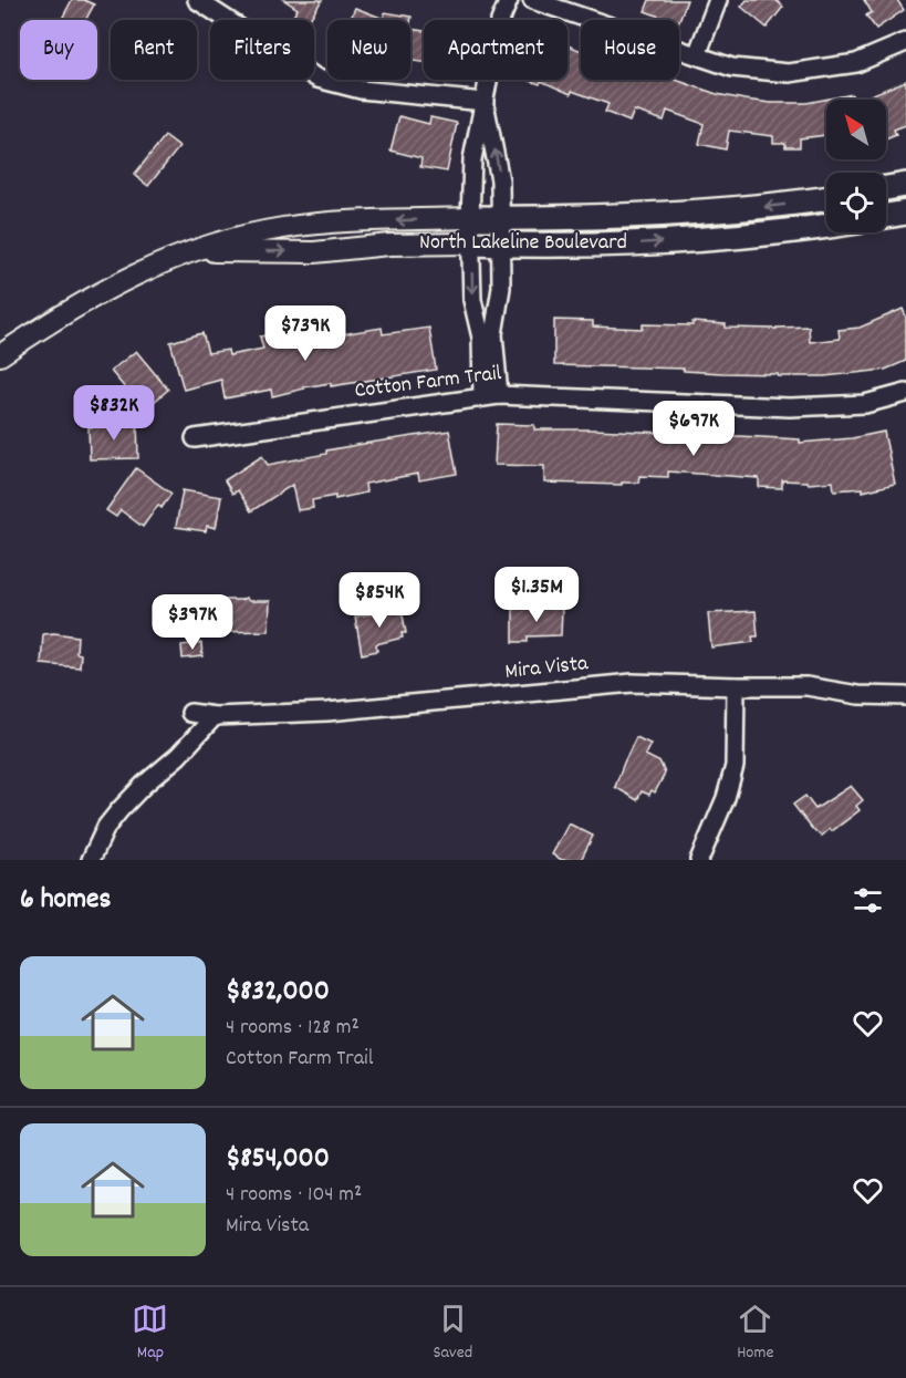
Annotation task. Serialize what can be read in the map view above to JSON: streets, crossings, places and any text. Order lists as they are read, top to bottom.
{
  "streets": {
    "main road": ["North Lakeline Boulevard"],
    "street": ["Cotton Farm Trail", "Mira Vista"]
  },
  "north": "top left",
  "page": {
    "chip": [
      "Buy",
      "Rent",
      "Filters",
      "New",
      "Apartment",
      "House"
    ],
    "price": [
      "$739K",
      "$832K",
      "$697K",
      "$1.35M",
      "$854K",
      "$397K"
    ],
    "heading": "6 homes",
    "list": [
      {
        "name": "$832,000",
        "note": "4 rooms · 128 m² · Cotton Farm Trail"
      },
      {
        "name": "$854,000",
        "note": "4 rooms · 104 m² · Mira Vista"
      }
    ],
    "tabs": ["Map", "Saved", "Home"]
  }
}
